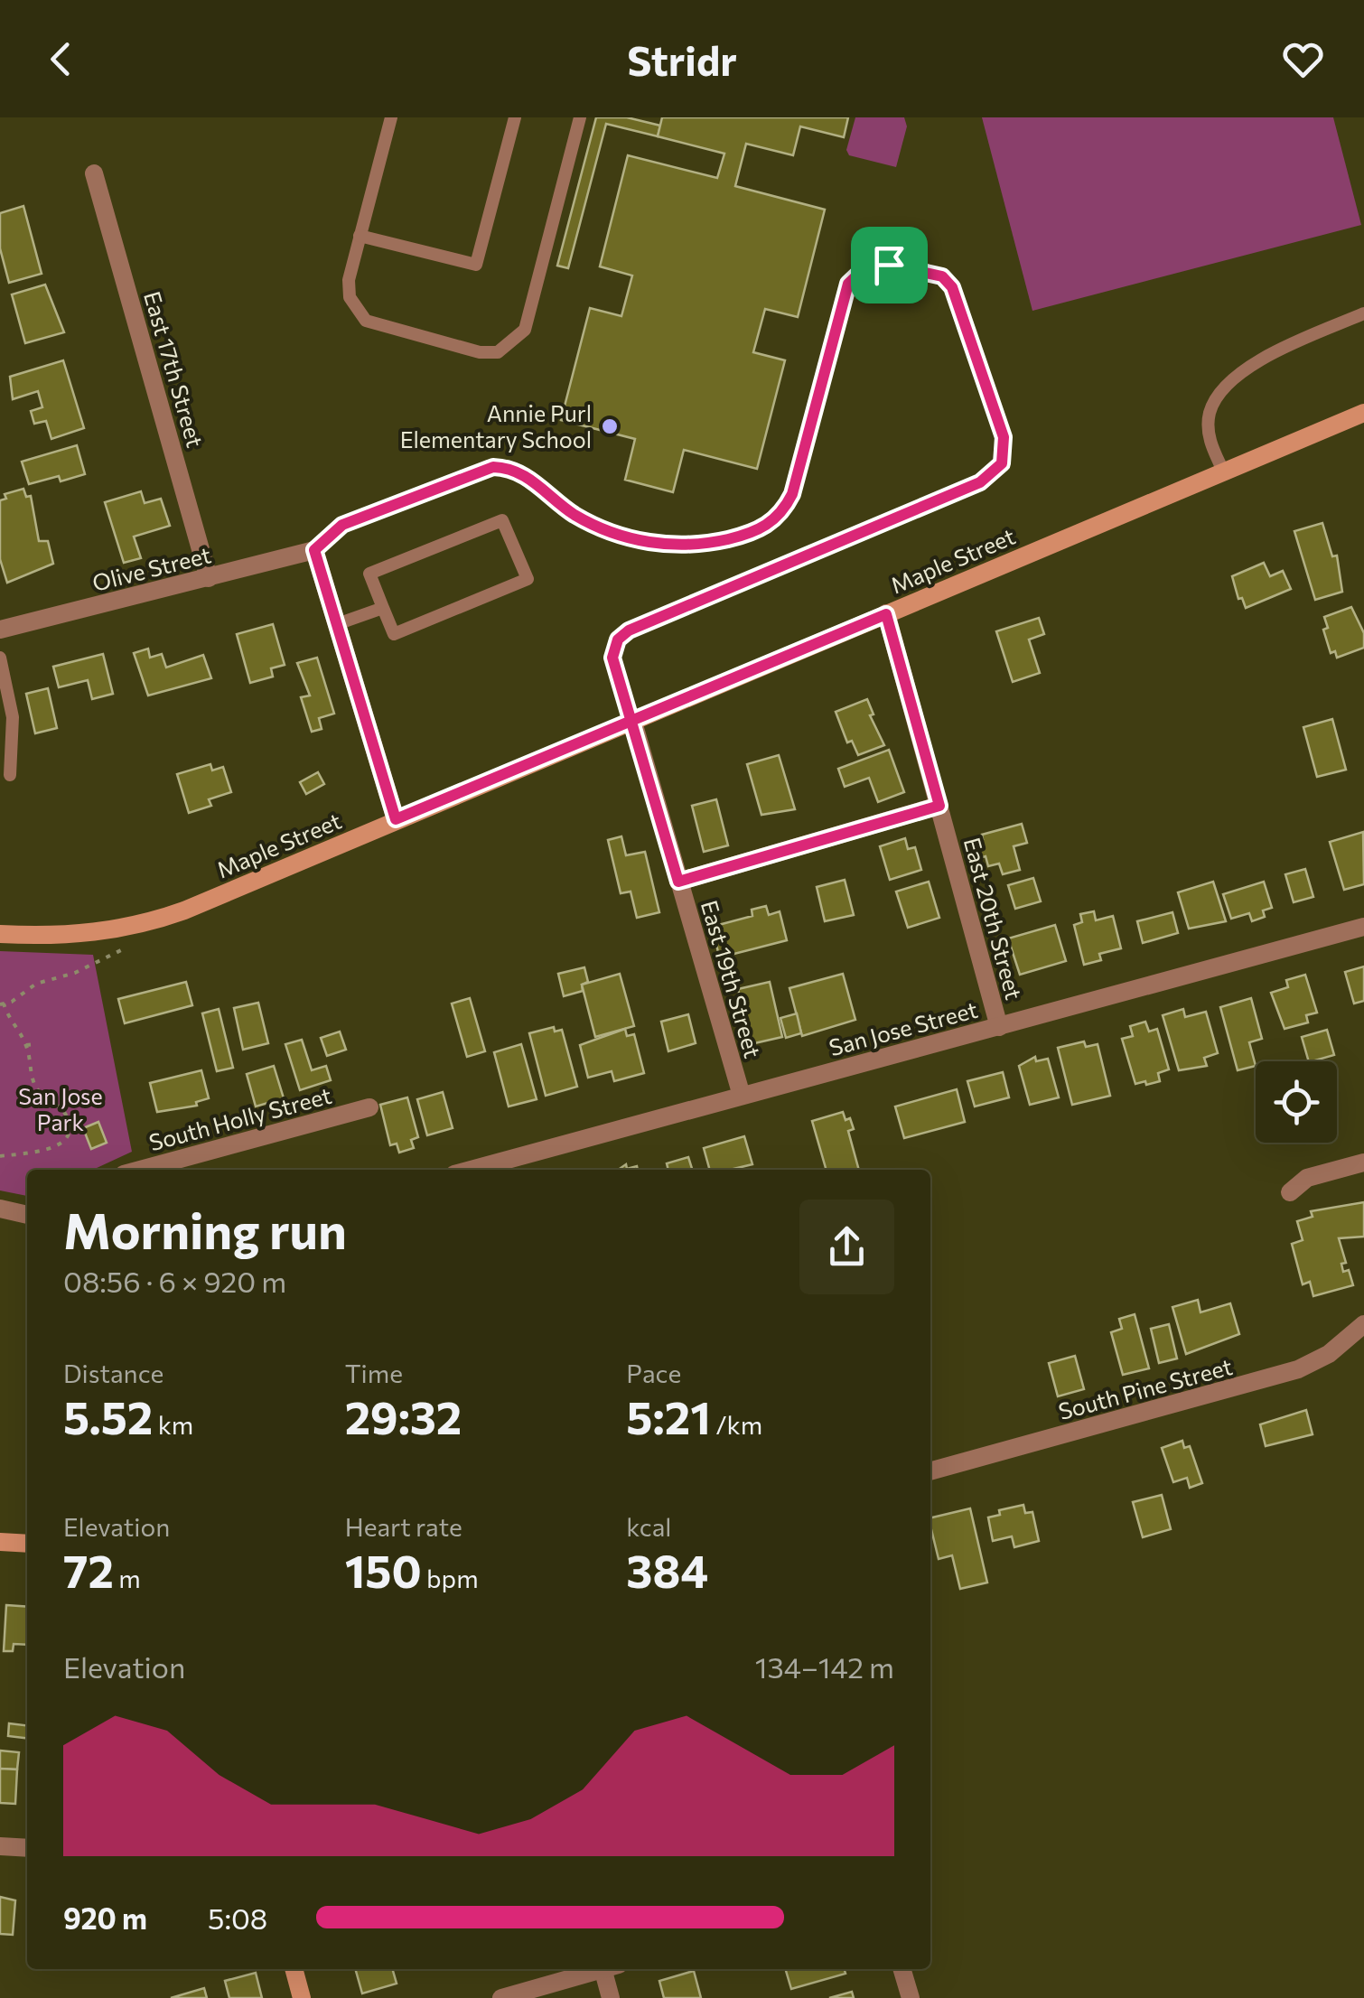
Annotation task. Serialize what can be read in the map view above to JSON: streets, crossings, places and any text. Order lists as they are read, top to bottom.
{
  "streets": {
    "street": [
      "East 17th Street",
      "Maple Street",
      "Olive Street",
      "East 20th Street",
      "East 19th Street",
      "San Jose Street",
      "South Holly Street",
      "South Pine Street"
    ]
  },
  "crossings": [
    ["East 17th Street", "Olive Street"],
    ["Maple Street", "East 20th Street"],
    ["Maple Street", "East 19th Street"],
    ["East 20th Street", "San Jose Street"],
    ["East 19th Street", "San Jose Street"]
  ],
  "parks": ["San Jose Park"],
  "places": ["Annie Purl Elementary School"],
  "page": {
    "header": "Stridr",
    "heading": ["Morning run", "08:56 · 6 × 920 m"],
    "stats": [
      ["Distance", "5.52 km"],
      ["Time", "29:32"],
      ["Pace", "5:21 /km"],
      ["Elevation", "72 m"],
      ["Heart rate", "150 bpm"],
      ["kcal", "384"]
    ],
    "chart": ["Elevation", "134–142 m"],
    "list": [
      {
        "name": "920 m",
        "note": "5:08"
      }
    ]
  }
}
